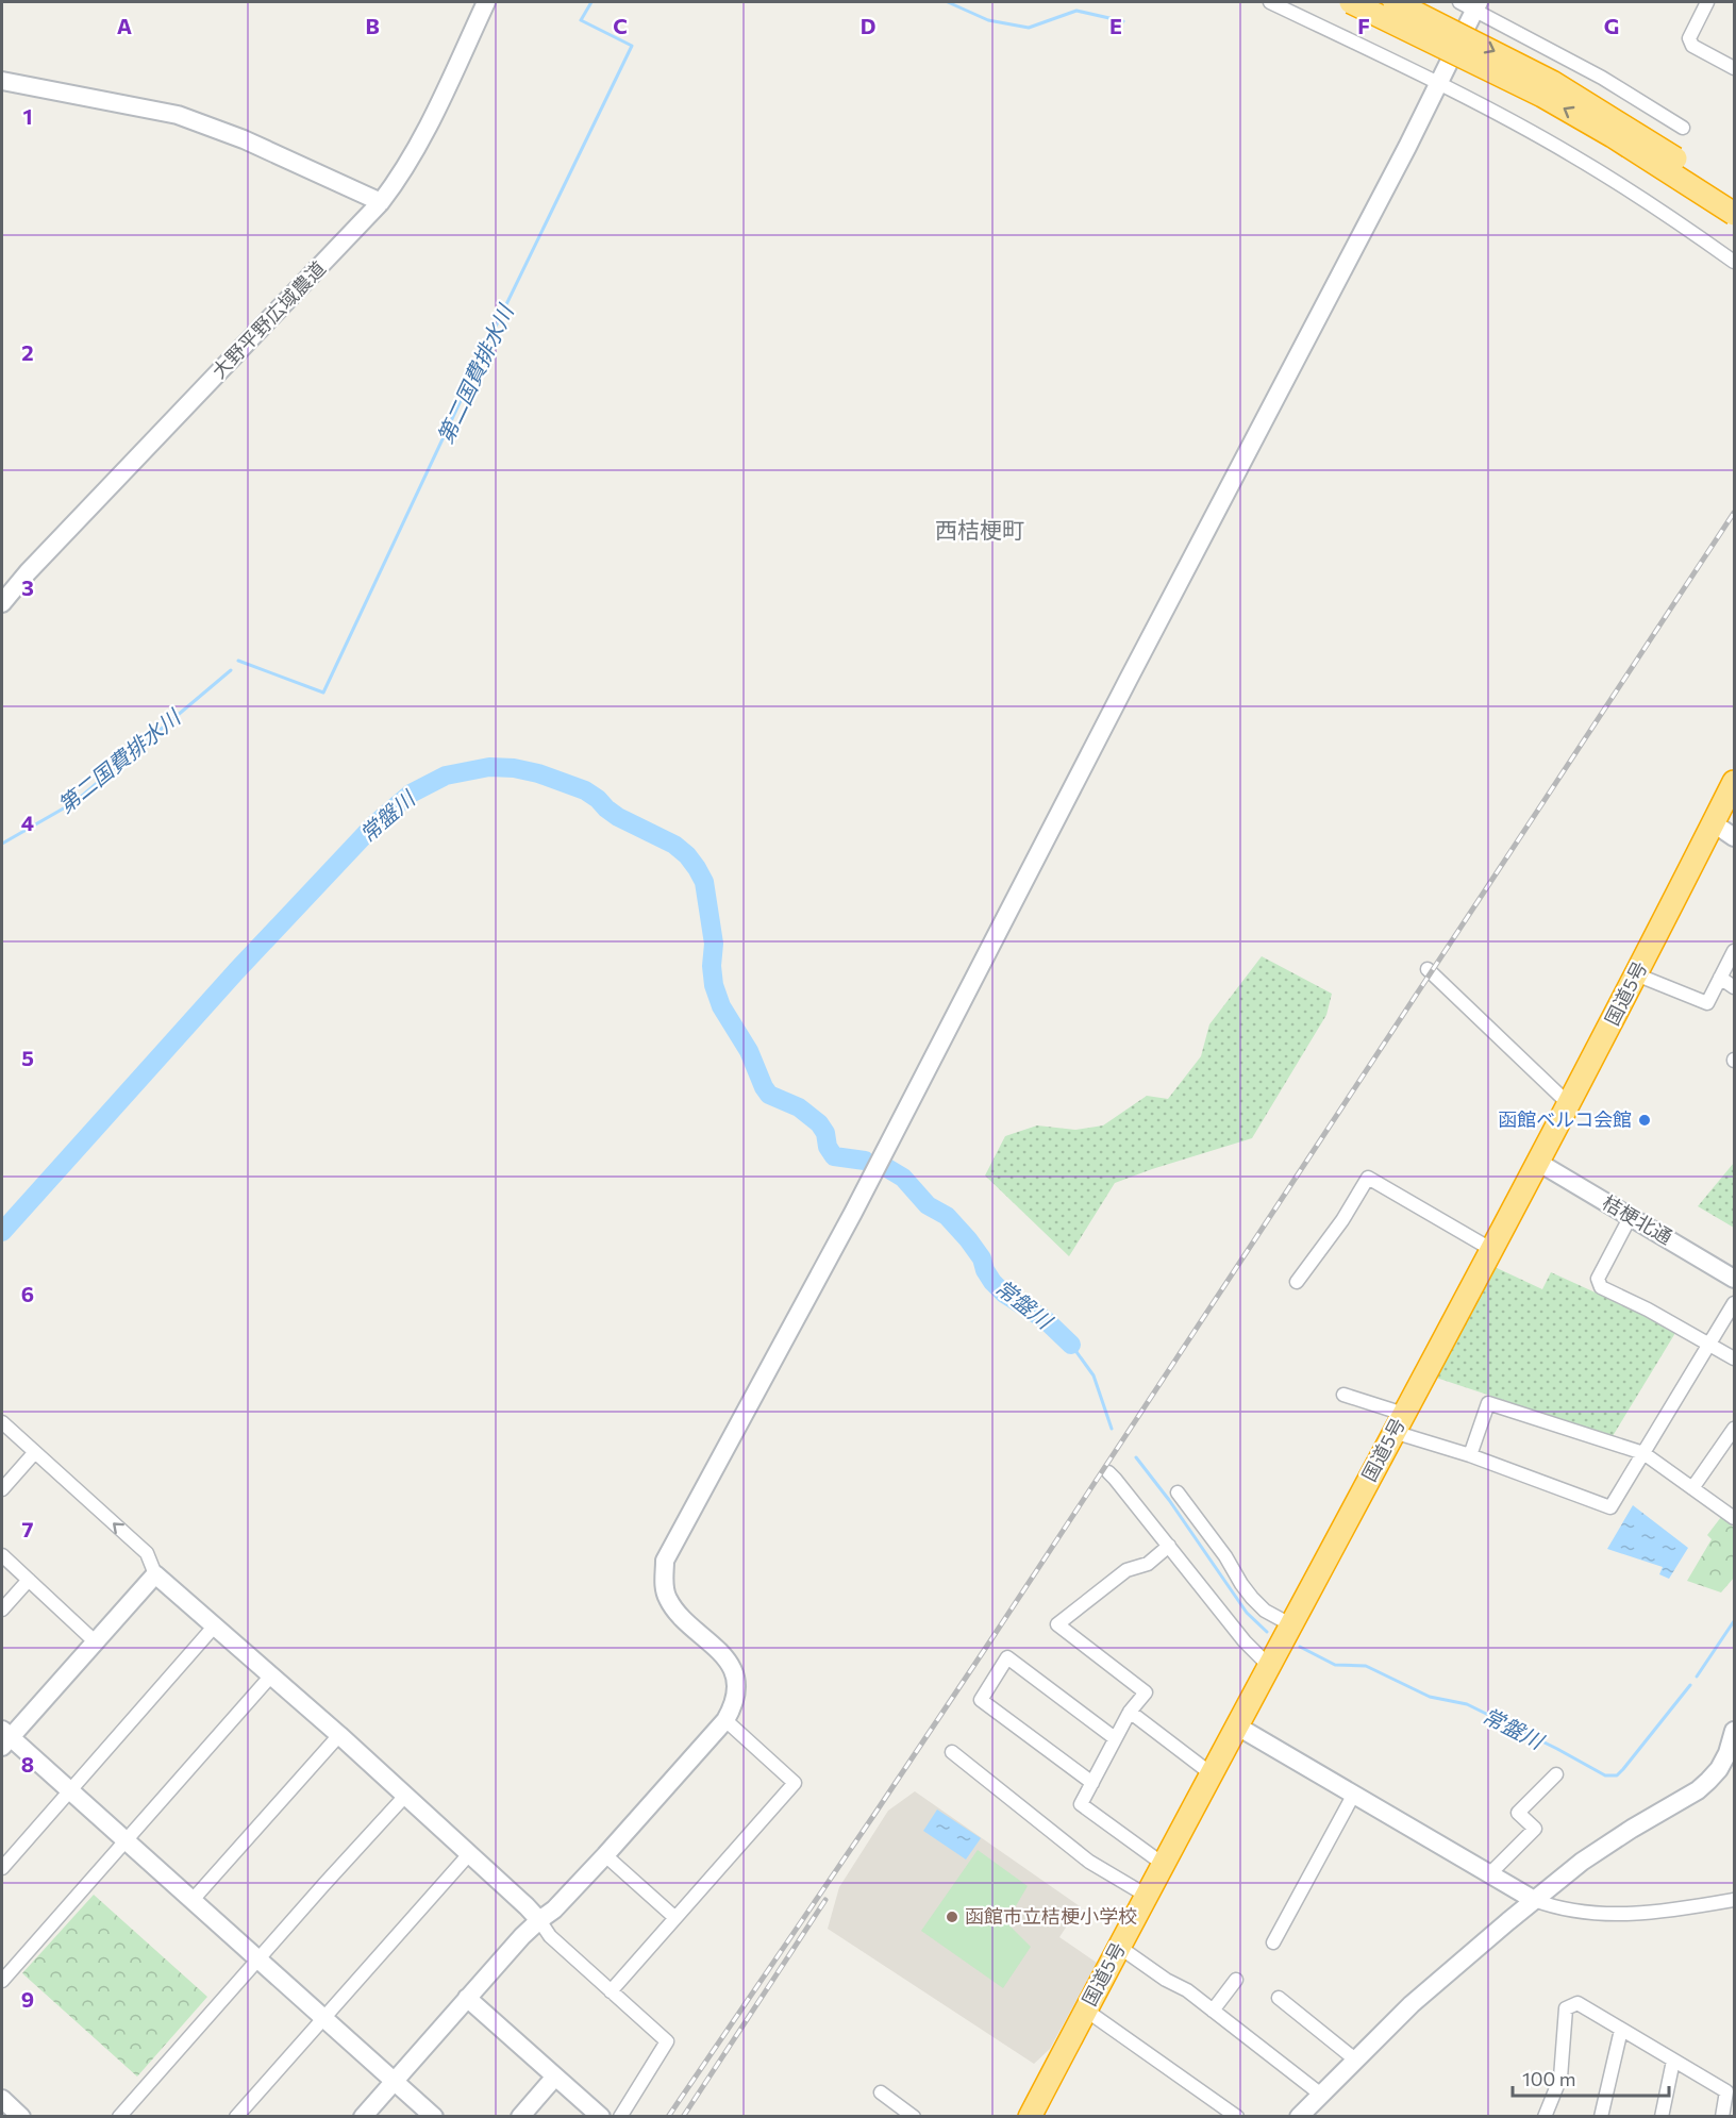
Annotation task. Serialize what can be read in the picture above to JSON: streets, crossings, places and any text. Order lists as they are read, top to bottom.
{
  "streets": {
    "highway": ["国道5号"],
    "street": ["大野平野広域農道", "桔梗北通"]
  },
  "crossings": [
    ["国道5号", "桔梗北通"]
  ],
  "districts": ["西桔梗町"],
  "water": ["第二国費排水川", "常盤川"],
  "places": ["函館ベルコ会館", "函館市立桔梗小学校"],
  "scale_bar": "100 m",
  "grid": {
    "columns": [
      "A",
      "B",
      "C",
      "D",
      "E",
      "F",
      "G"
    ],
    "rows": [
      "1",
      "2",
      "3",
      "4",
      "5",
      "6",
      "7",
      "8",
      "9"
    ]
  }
}
